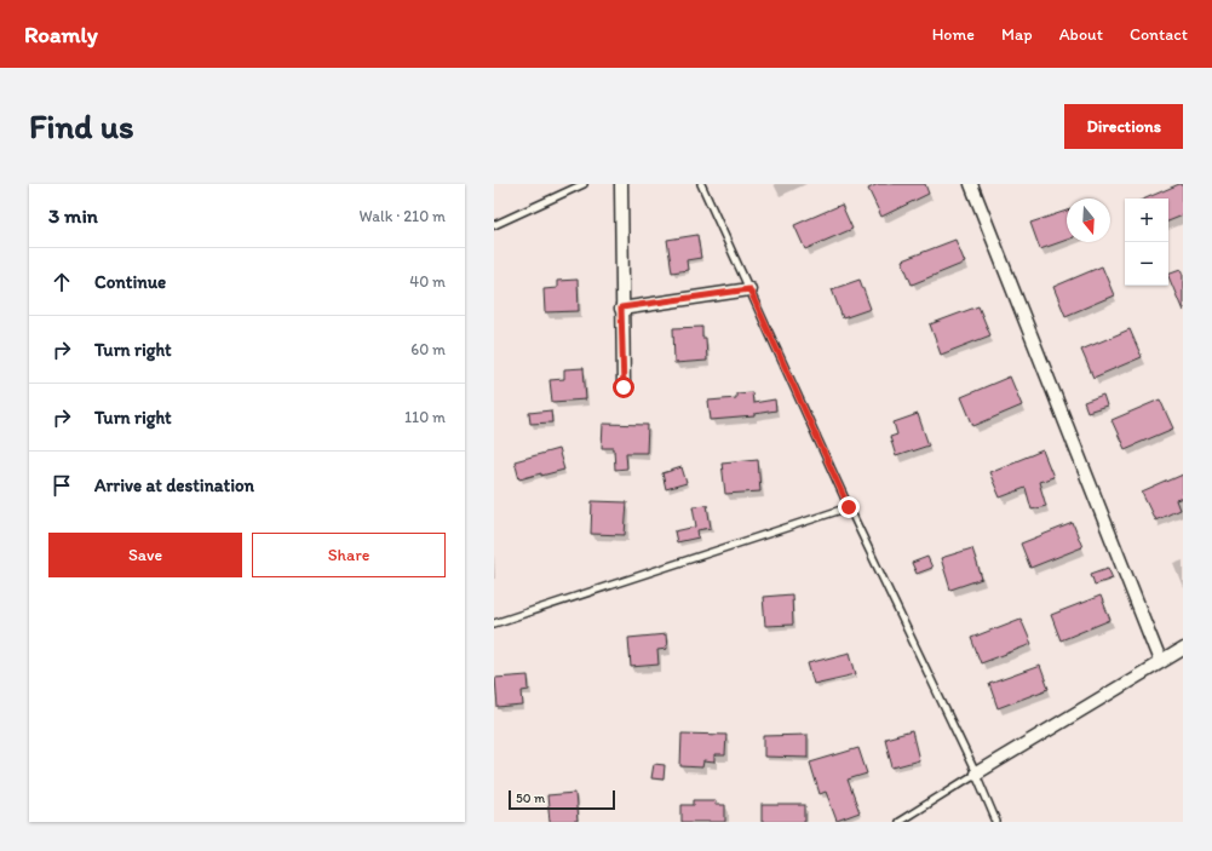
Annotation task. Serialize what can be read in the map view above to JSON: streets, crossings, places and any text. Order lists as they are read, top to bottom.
{
  "scale_bar": "50 m",
  "north": "bottom",
  "page": {
    "header": "Roamly",
    "nav": [
      "Home",
      "Map",
      "About",
      "Contact"
    ],
    "buttons": [
      "Directions",
      ["Save", "Share"]
    ],
    "title": "Find us",
    "heading": ["3 min", "Walk · 210 m"],
    "map_buttons": ["+", "−"],
    "list": [
      ["Continue", "40 m"],
      ["Turn right", "60 m"],
      ["Turn right", "110 m"],
      "Arrive at destination"
    ],
    "scale": "50 m"
  }
}
